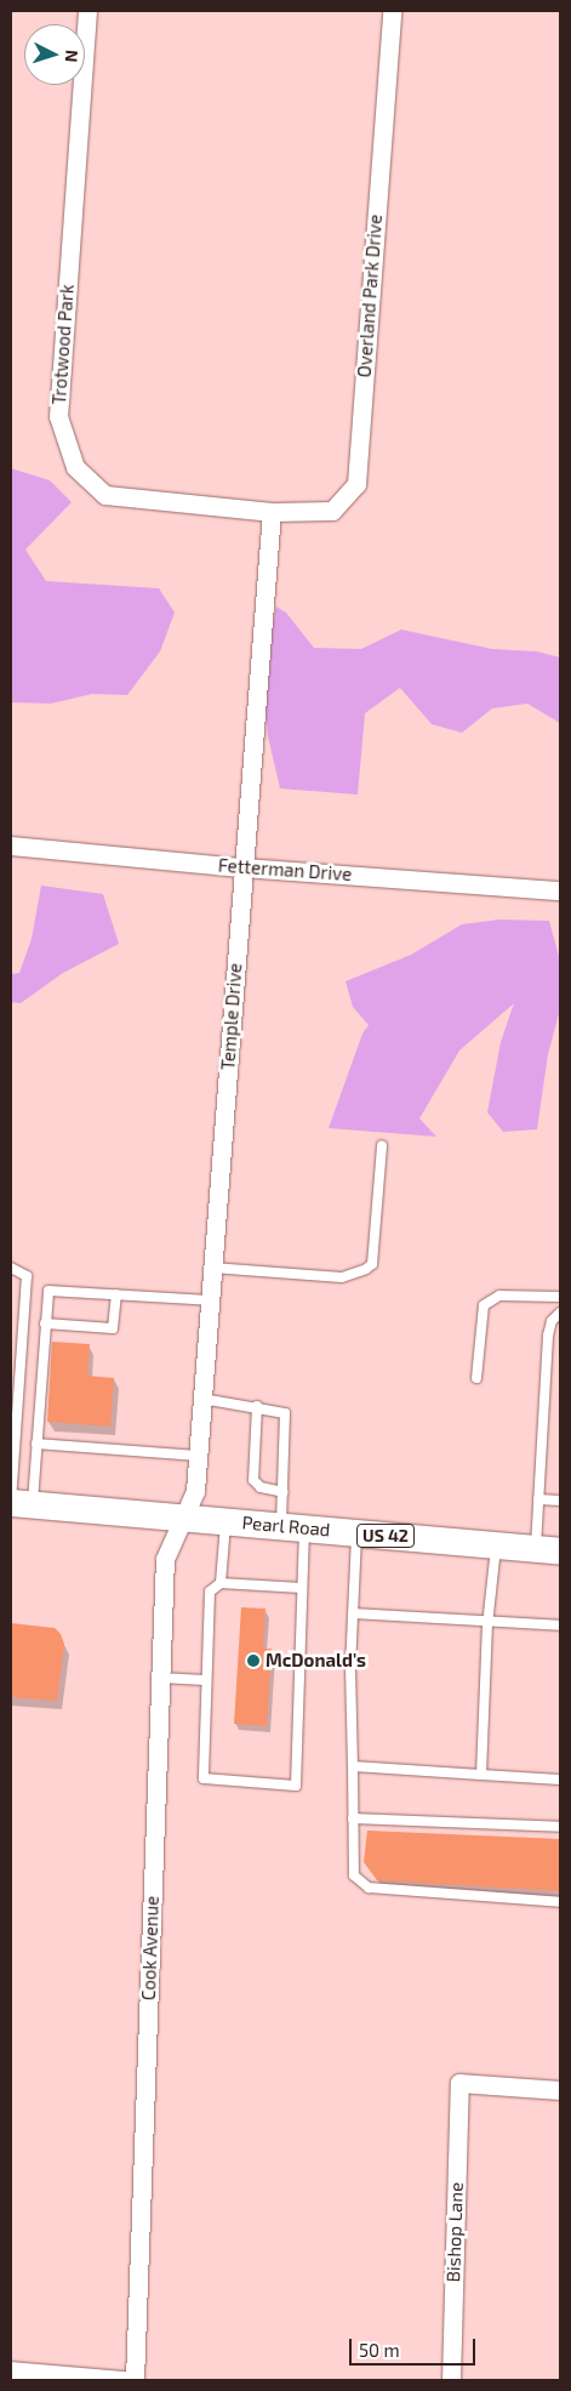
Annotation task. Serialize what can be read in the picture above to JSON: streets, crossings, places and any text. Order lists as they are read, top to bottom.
{
  "streets": {
    "main road": ["Pearl Road", "US 42"],
    "street": [
      "Overland Park Drive",
      "Trotwood Park",
      "Fetterman Drive",
      "Temple Drive",
      "Cook Avenue",
      "Bishop Lane"
    ]
  },
  "crossings": [
    ["Overland Park Drive", "Trotwood Park"],
    ["Overland Park Drive", "Temple Drive"],
    ["Trotwood Park", "Temple Drive"],
    ["Fetterman Drive", "Temple Drive"],
    ["Temple Drive", "Pearl Road"],
    ["Temple Drive", "Cook Avenue"],
    ["Pearl Road", "Cook Avenue"]
  ],
  "places": ["McDonald's"],
  "scale_bar": "50 m",
  "north": "right"
}
